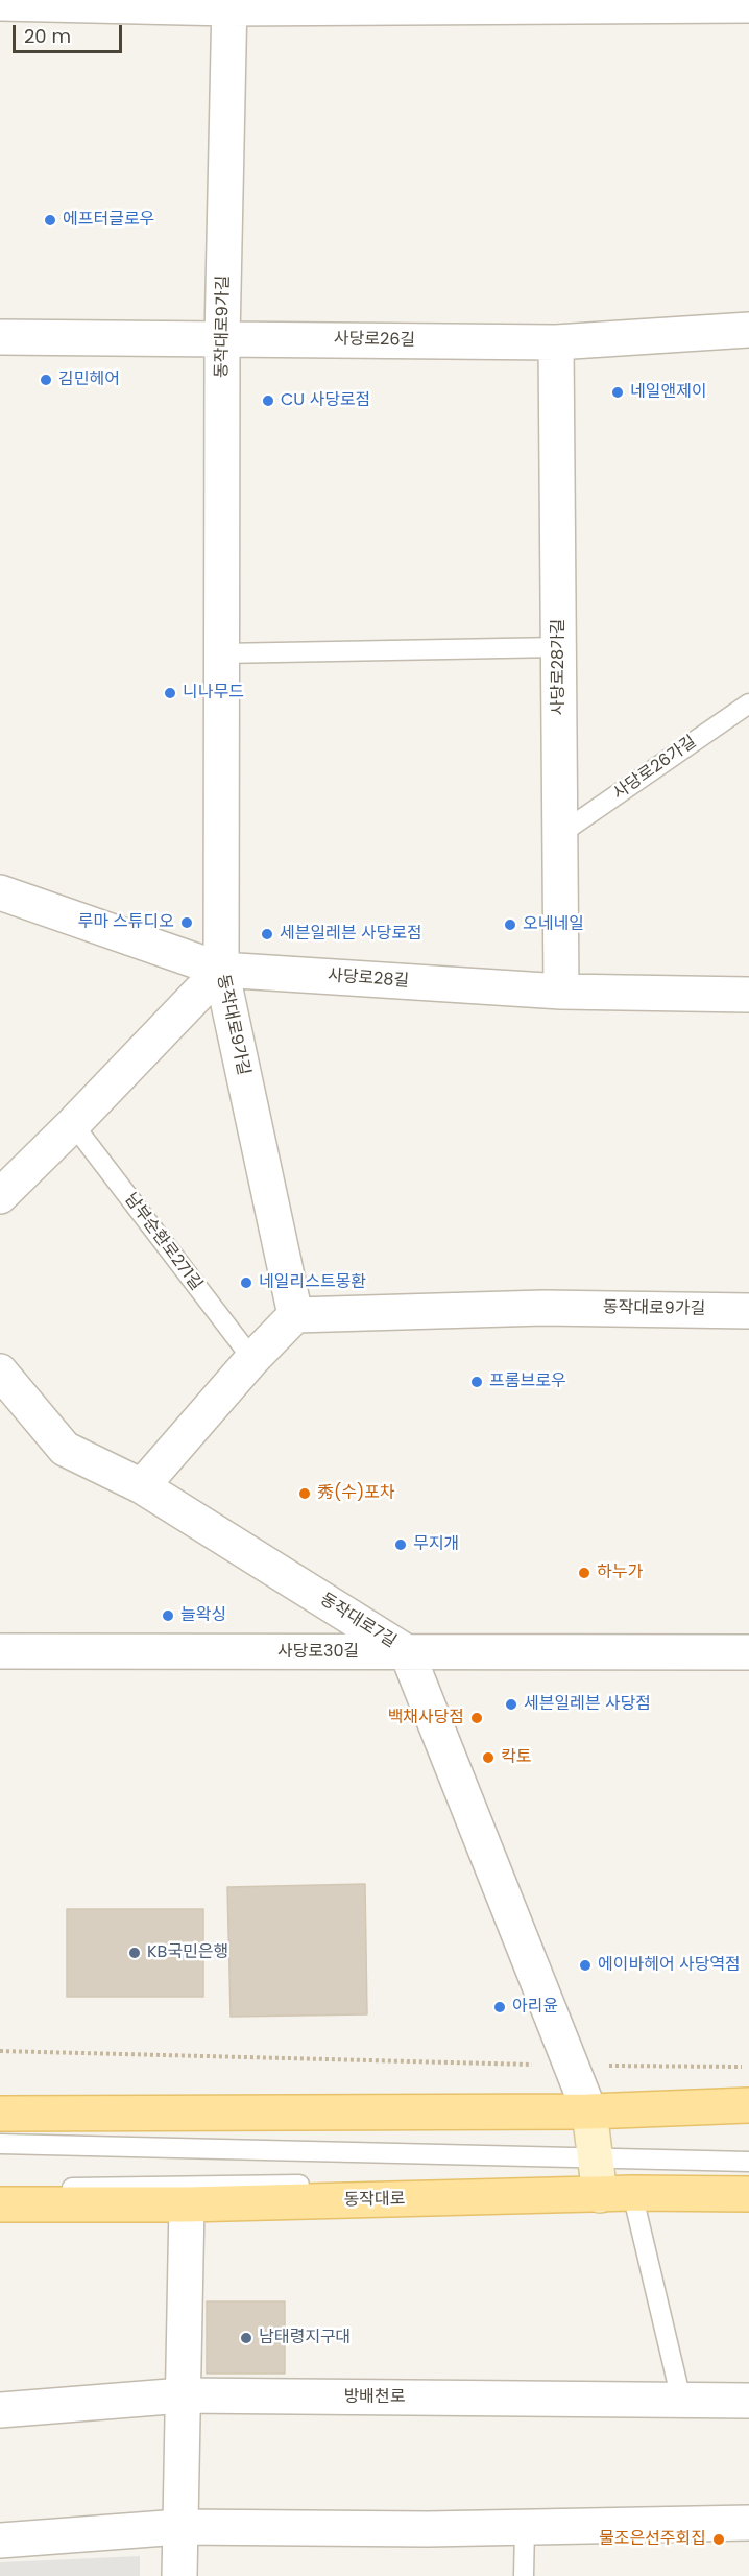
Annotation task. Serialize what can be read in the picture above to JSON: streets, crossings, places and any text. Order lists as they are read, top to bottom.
{
  "streets": {
    "main road": ["동작대로"],
    "street": [
      "동작대로9가길",
      "사당로26길",
      "사당로28가길",
      "사당로28길",
      "동작대로7길",
      "사당로30길",
      "방배천로"
    ],
    "lane": ["사당로26가길", "남부순환로271길"]
  },
  "crossings": [
    ["동작대로9가길", "사당로26길"],
    ["동작대로9가길", "사당로28길"],
    ["사당로26길", "사당로28가길"],
    ["사당로28가길", "사당로26가길"],
    ["사당로28가길", "사당로28길"],
    ["동작대로7길", "사당로30길"]
  ],
  "places": [
    "에프터글로우",
    "김민헤어",
    "네일앤제이",
    "CU 사당로점",
    "니나무드",
    "루마 스튜디오",
    "오네네일",
    "세븐일레븐 사당로점",
    "네일리스트몽환",
    "프롬브로우",
    "秀(수)포차",
    "무지개",
    "하누가",
    "늘왁싱",
    "세븐일레븐 사당점",
    "백채사당점",
    "칵토",
    "KB국민은행",
    "에이바헤어 사당역점",
    "아리윤",
    "남태령지구대",
    "물조은선주회집"
  ],
  "scale_bar": "20 m"
}
